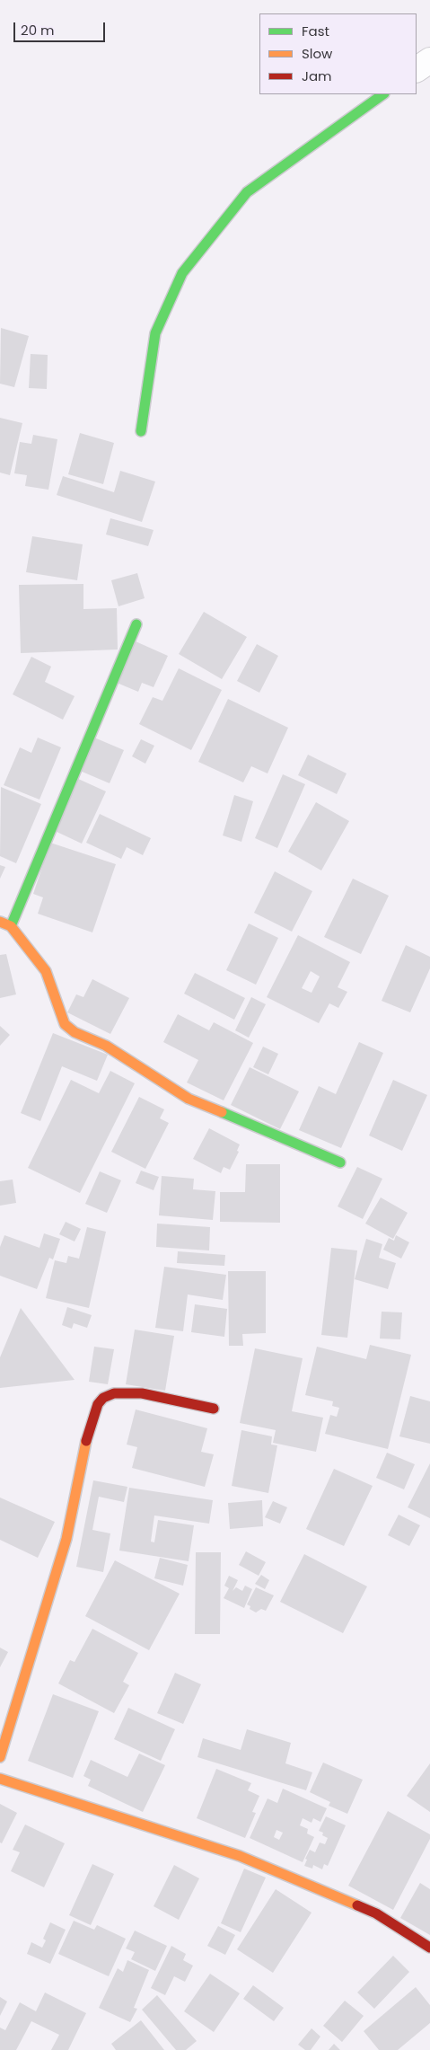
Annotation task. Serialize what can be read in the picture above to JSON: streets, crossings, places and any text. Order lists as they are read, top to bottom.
{
  "legend": ["Fast", "Slow", "Jam"],
  "scale_bar": "20 m"
}
